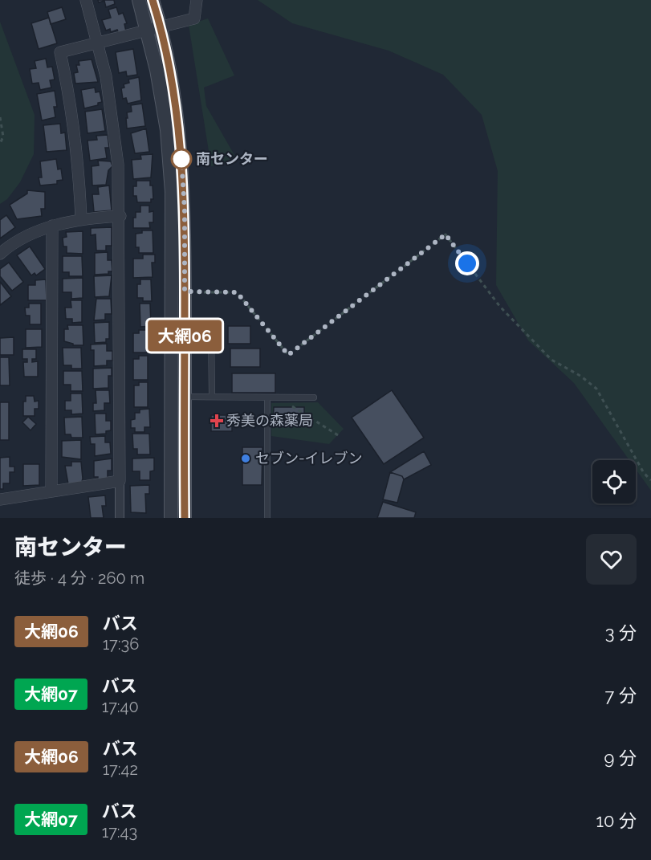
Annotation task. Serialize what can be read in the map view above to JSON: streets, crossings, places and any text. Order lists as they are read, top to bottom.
{
  "places": {
    "other": ["南センター", "セブン-イレブン"],
    "health": ["秀美の森薬局"]
  },
  "lines": ["bus line 大網06"],
  "page": {
    "on_map": "大網06",
    "heading": ["南センター", "徒歩 · 4 分 · 260 m"],
    "list": [
      {
        "mark": "大網06",
        "name": "バス",
        "note": "17:36",
        "value": "3 分"
      },
      {
        "mark": "大網07",
        "name": "バス",
        "note": "17:40",
        "value": "7 分"
      },
      {
        "mark": "大網06",
        "name": "バス",
        "note": "17:42",
        "value": "9 分"
      },
      {
        "mark": "大網07",
        "name": "バス",
        "note": "17:43",
        "value": "10 分"
      }
    ]
  }
}
